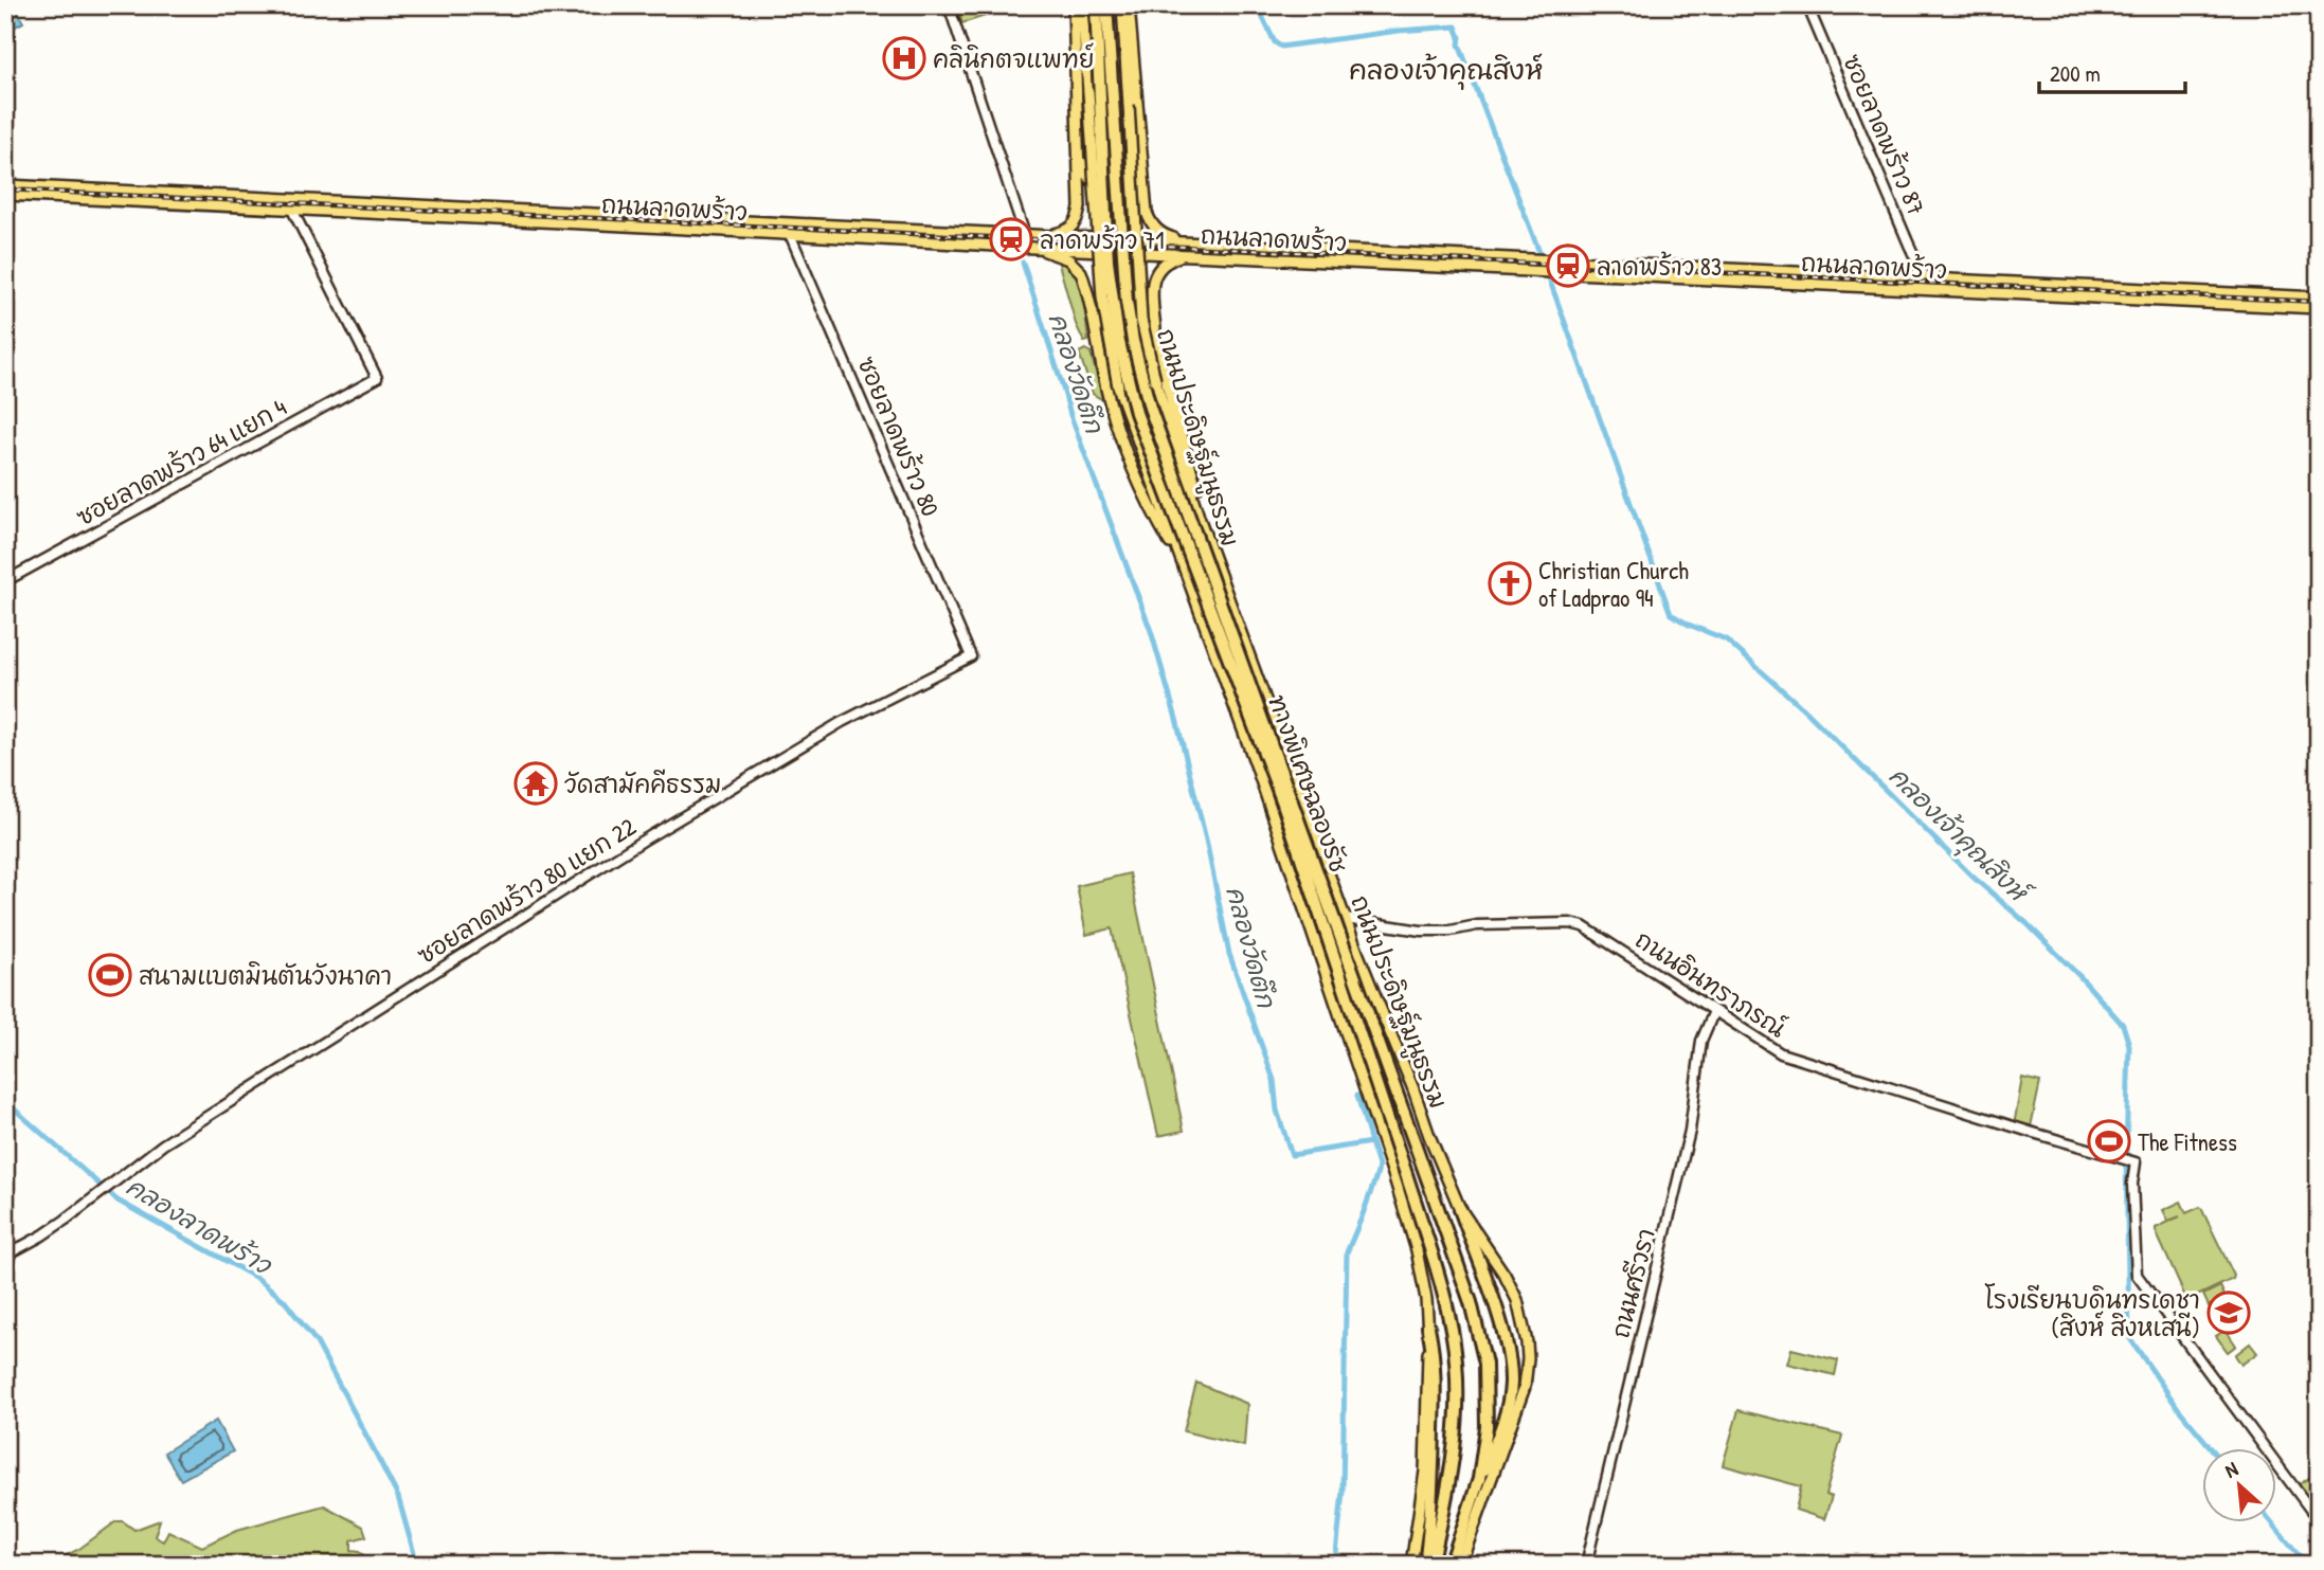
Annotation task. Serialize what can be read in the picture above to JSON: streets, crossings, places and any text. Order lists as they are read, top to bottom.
{
  "streets": {
    "highway": ["ทางพิเศษฉลองรัช"],
    "main road": ["ถนนลาดพร้าว", "ถนนประดิษฐ์มนูธรรม"],
    "street": [
      "ซอยลาดพร้าว 87",
      "ซอยลาดพร้าว 80",
      "ซอยลาดพร้าว 64 แยก 4",
      "ซอยลาดพร้าว 80 แยก 22",
      "ถนนอินทราภรณ์",
      "ถนนศรีวรา"
    ]
  },
  "crossings": [
    ["ซอยลาดพร้าว 87", "ถนนลาดพร้าว"],
    ["ถนนลาดพร้าว", "ซอยลาดพร้าว 80"],
    ["ถนนลาดพร้าว", "ซอยลาดพร้าว 64 แยก 4"],
    ["ซอยลาดพร้าว 80", "ซอยลาดพร้าว 80 แยก 22"],
    ["ถนนประดิษฐ์มนูธรรม", "ถนนอินทราภรณ์"],
    ["ถนนอินทราภรณ์", "ถนนศรีวรา"]
  ],
  "districts": ["คลองเจ้าคุณสิงห์"],
  "water": ["คลองวัดตึก", "คลองเจ้าคุณสิงห์", "คลองลาดพร้าว"],
  "places": {
    "hospital": ["คลินิกตจแพทย์"],
    "station": ["ลาดพร้าว 71", "ลาดพร้าว 83"],
    "church": ["Christian Church of Ladprao 94"],
    "temple": ["วัดสามัคคีธรรม"],
    "sports": ["สนามแบตมินตันวังนาคา", "The Fitness"],
    "school or university": ["โรงเรียนบดินทรเดชา (สิงห์ สิงหเสนี)"]
  },
  "scale_bar": "200 m",
  "north": "top left"
}
